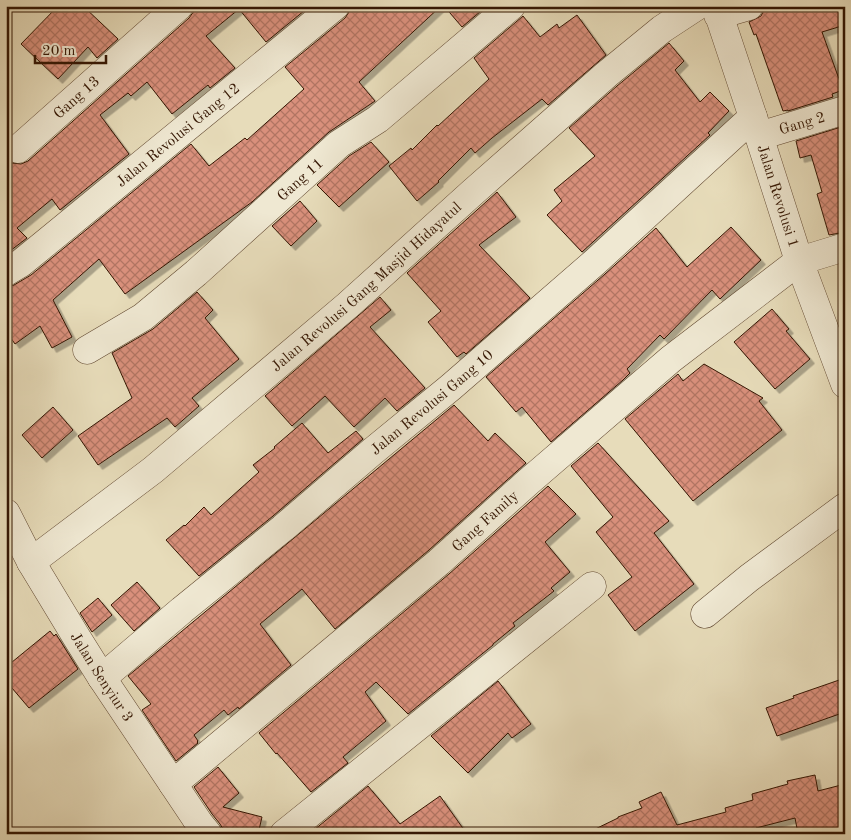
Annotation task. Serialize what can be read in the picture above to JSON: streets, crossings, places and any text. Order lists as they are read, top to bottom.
{
  "streets": {
    "street": [
      "Gang 13",
      "Gang 2",
      "Jalan Revolusi Gang 12",
      "Gang 11",
      "Jalan Revolusi 1",
      "Jalan Revolusi Gang Masjid Hidayatul",
      "Jalan Revolusi Gang 10",
      "Gang Family",
      "Jalan Senyiur 3"
    ]
  },
  "crossings": [
    ["Gang 2", "Jalan Revolusi 1"],
    ["Gang 2", "Jalan Revolusi Gang 10"],
    ["Jalan Revolusi 1", "Jalan Revolusi Gang Masjid Hidayatul"],
    ["Jalan Revolusi 1", "Jalan Revolusi Gang 10"],
    ["Jalan Revolusi 1", "Gang Family"],
    ["Jalan Revolusi Gang Masjid Hidayatul", "Jalan Senyiur 3"],
    ["Jalan Revolusi Gang 10", "Jalan Senyiur 3"],
    ["Gang Family", "Jalan Senyiur 3"]
  ],
  "scale_bar": "20 m"
}
